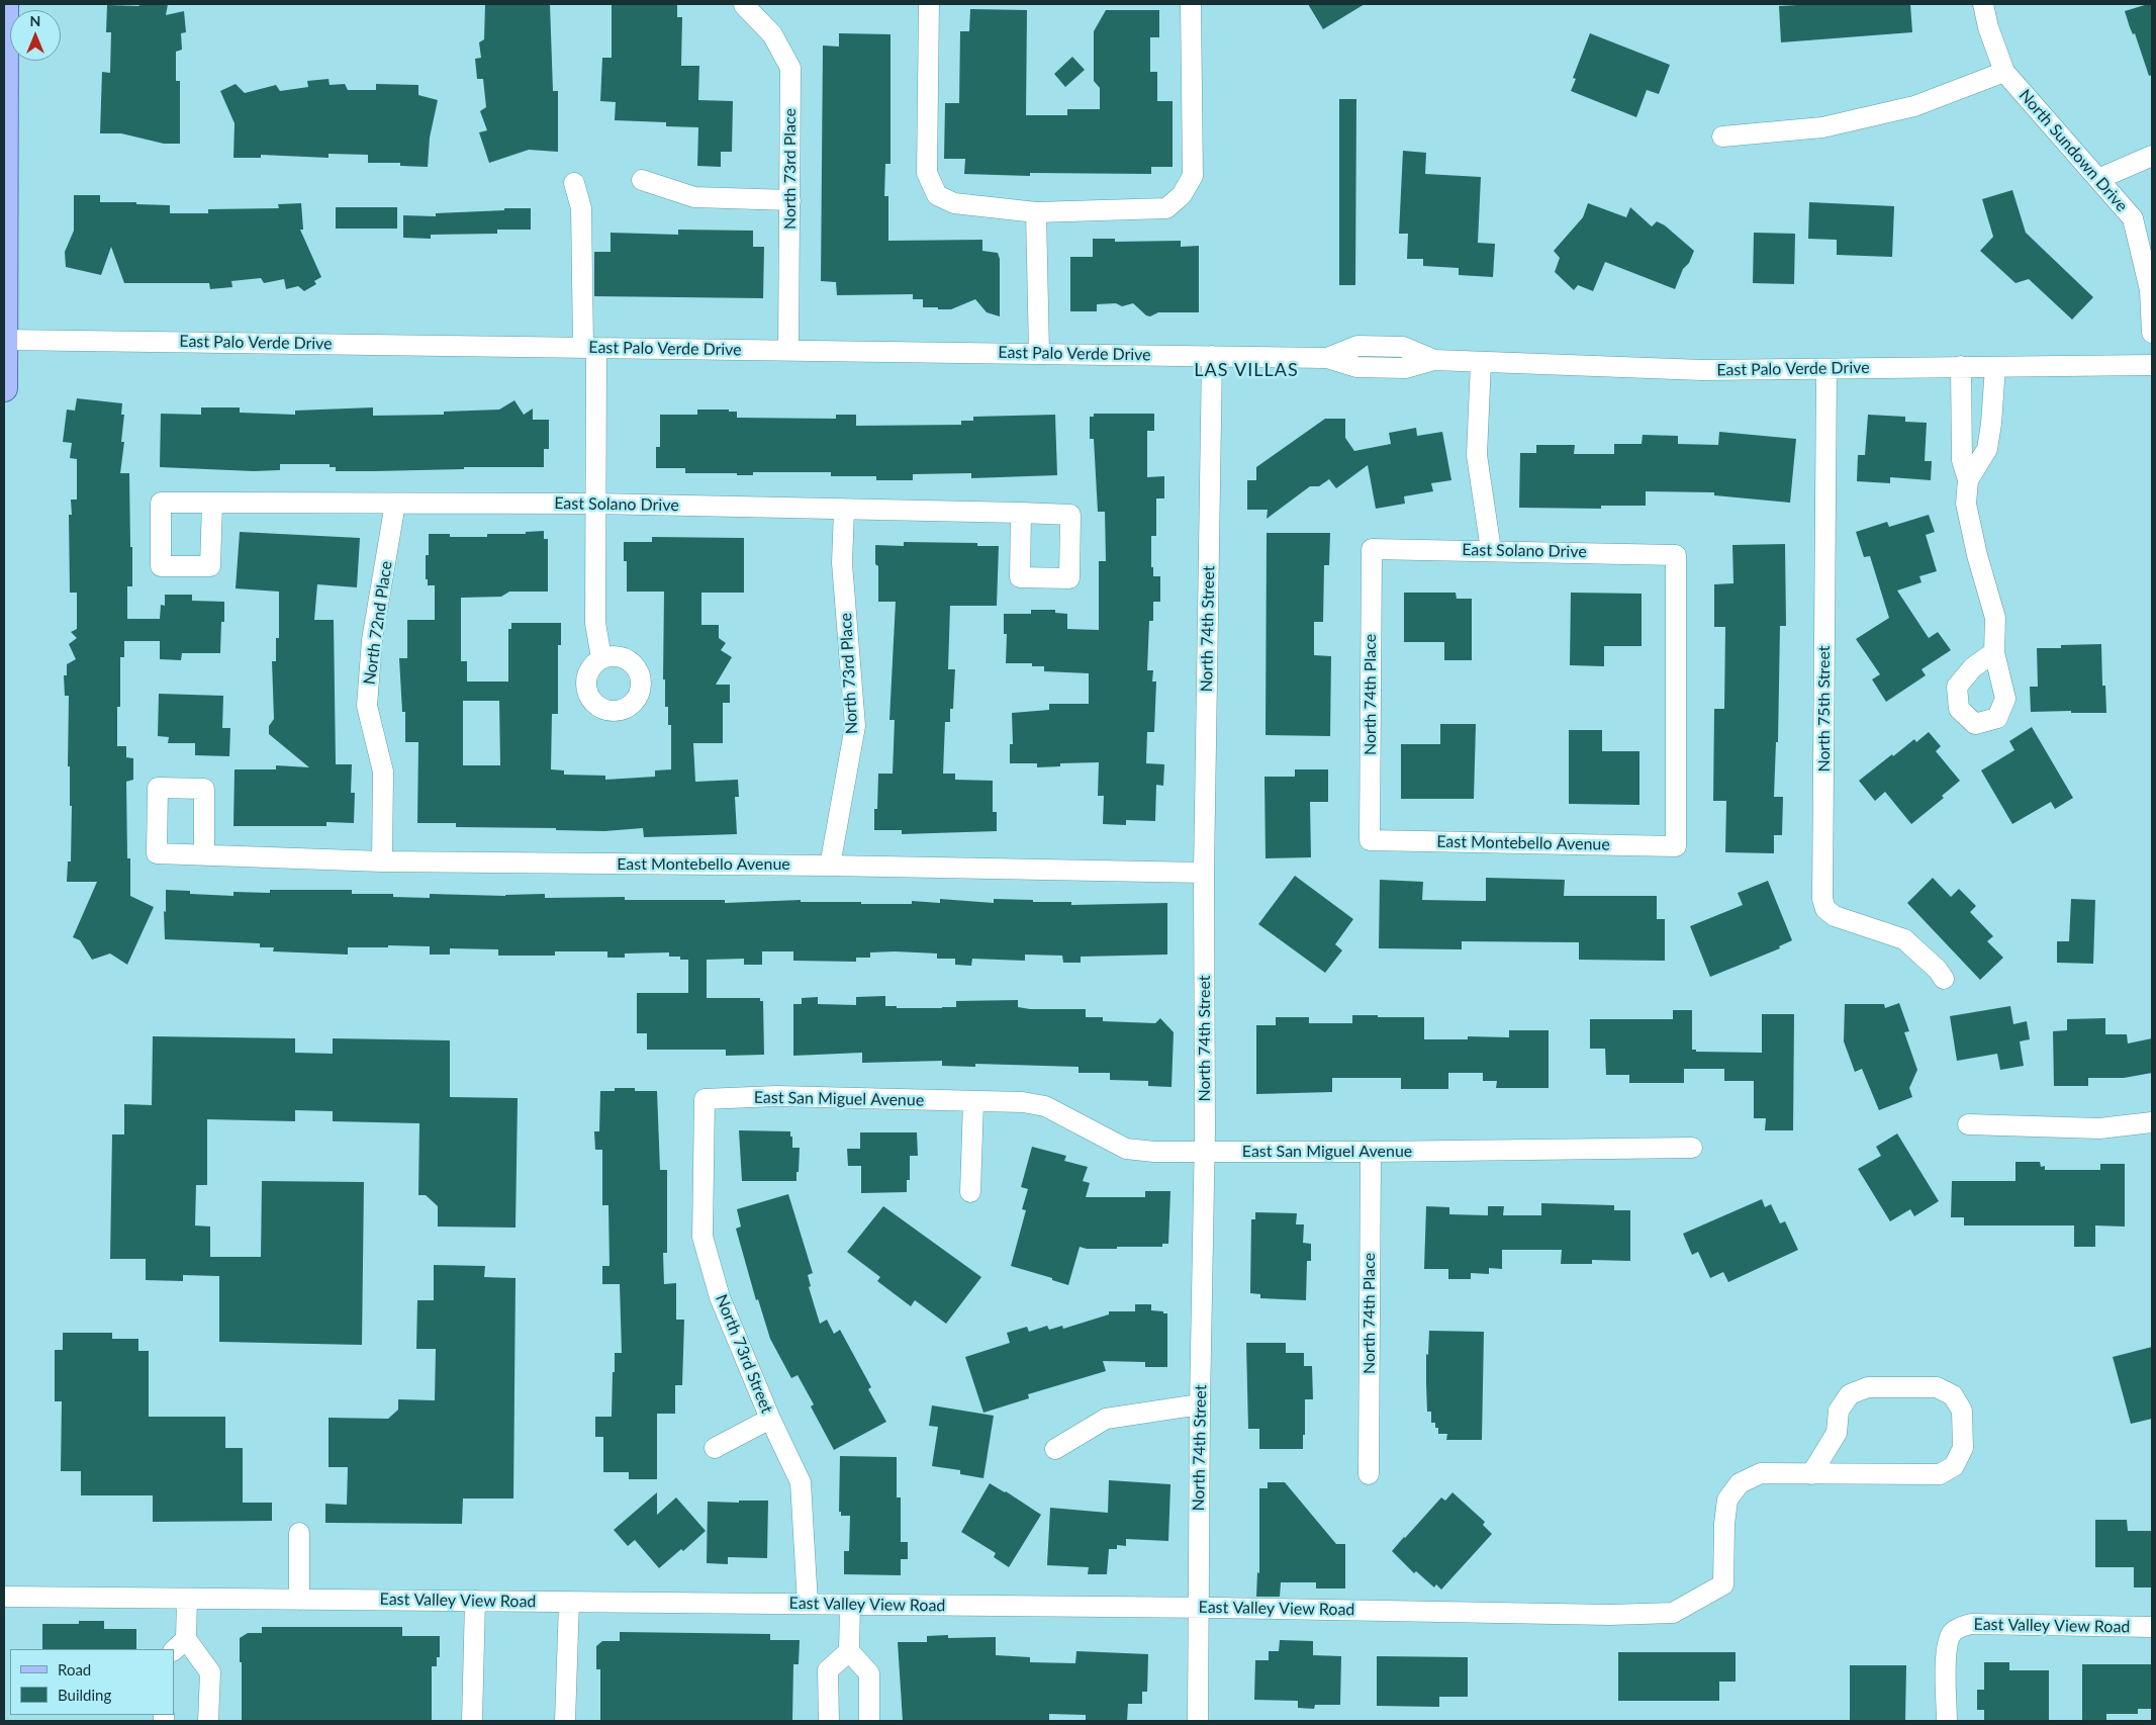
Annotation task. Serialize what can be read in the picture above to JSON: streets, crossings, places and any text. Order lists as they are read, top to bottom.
{
  "streets": {
    "street": [
      "North Sundown Drive",
      "North 73rd Place",
      "East Palo Verde Drive",
      "East Solano Drive",
      "North 72nd Place",
      "North 74th Street",
      "North 74th Place",
      "North 75th Street",
      "East Montebello Avenue",
      "East San Miguel Avenue",
      "North 73rd Street",
      "East Valley View Road"
    ]
  },
  "crossings": [
    ["North 73rd Place", "East Palo Verde Drive"],
    ["North 73rd Place", "East Solano Drive"],
    ["North 73rd Place", "East Montebello Avenue"],
    ["East Palo Verde Drive", "North 74th Street"],
    ["East Palo Verde Drive", "North 75th Street"],
    ["East Solano Drive", "North 72nd Place"],
    ["East Solano Drive", "North 74th Place"],
    ["East Solano Drive", "East Montebello Avenue"],
    ["North 72nd Place", "East Montebello Avenue"],
    ["North 74th Street", "East Montebello Avenue"],
    ["North 74th Street", "East San Miguel Avenue"],
    ["North 74th Street", "East Valley View Road"],
    ["North 74th Place", "East Montebello Avenue"],
    ["North 74th Place", "East San Miguel Avenue"],
    ["East San Miguel Avenue", "North 73rd Street"],
    ["North 73rd Street", "East Valley View Road"]
  ],
  "districts": ["LAS VILLAS"],
  "legend": ["Road", "Building"],
  "north": "top"
}
